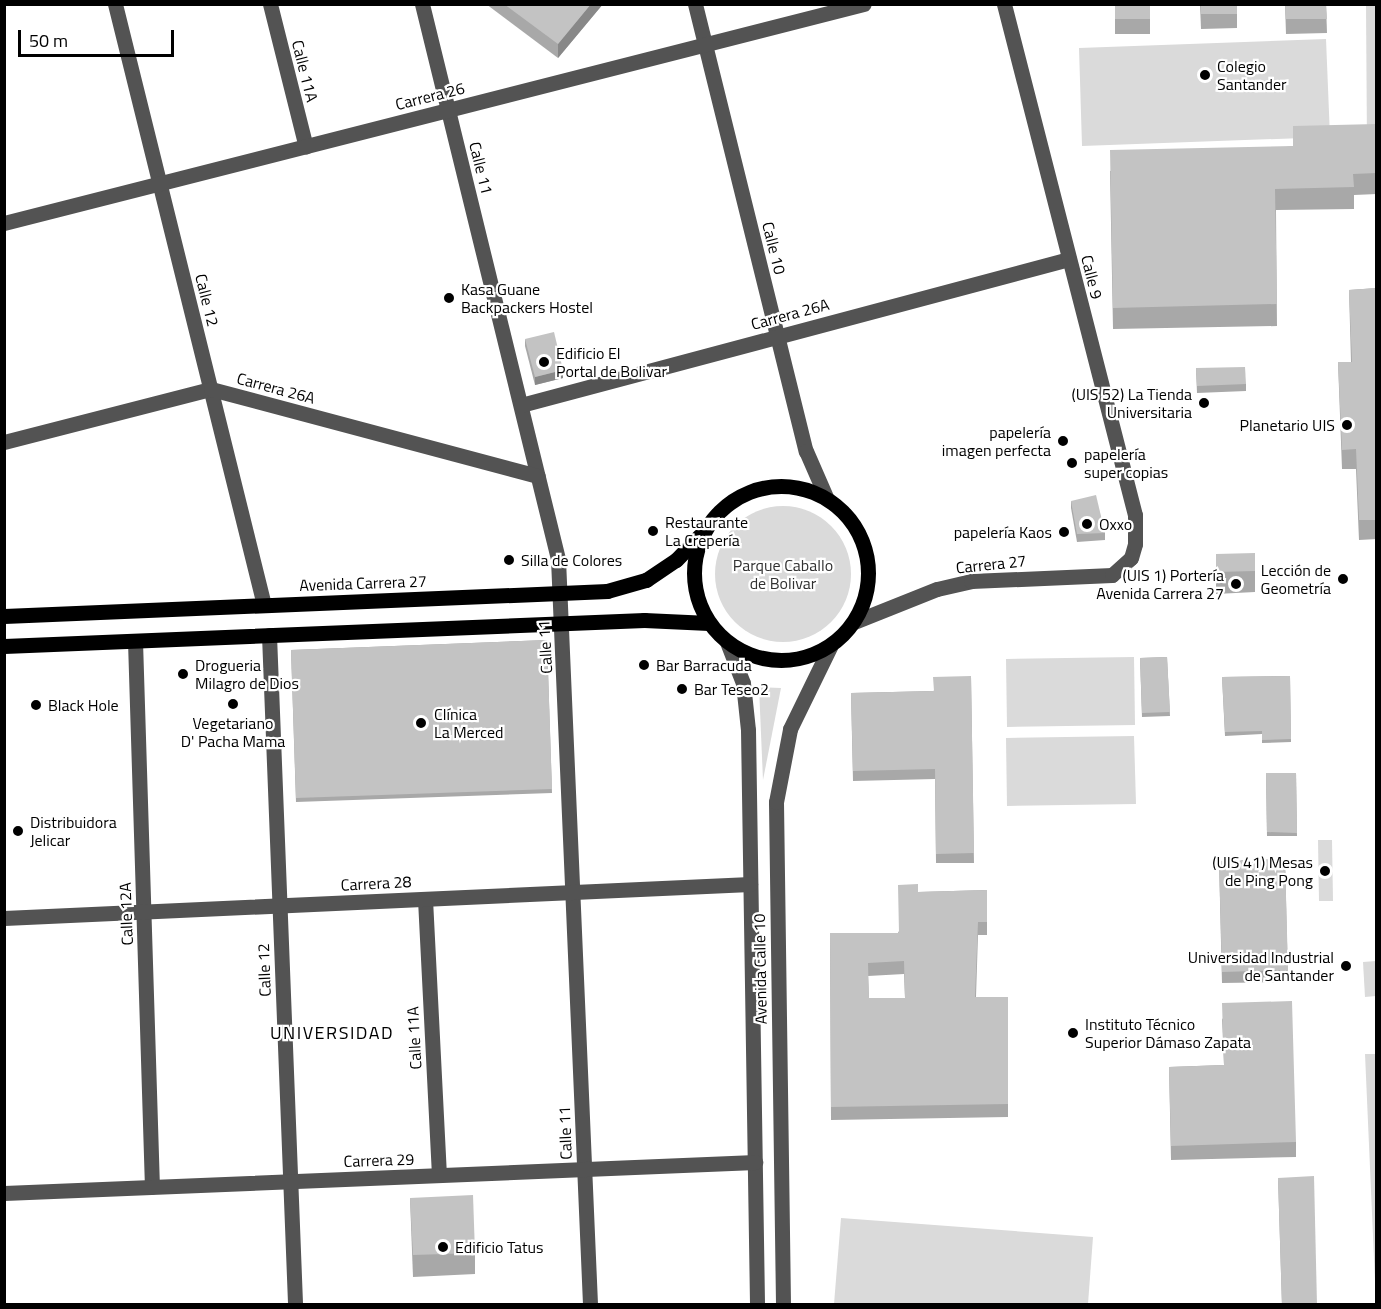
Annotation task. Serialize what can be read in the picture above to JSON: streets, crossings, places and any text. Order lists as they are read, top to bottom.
{
  "streets": {
    "main road": ["Avenida Carrera 27"],
    "street": [
      "Calle 11A",
      "Carrera 26",
      "Calle 11",
      "Calle 10",
      "Calle 9",
      "Calle 12",
      "Carrera 26A",
      "Carrera 27",
      "Carrera 28",
      "Calle 12A",
      "Avenida Calle 10",
      "Carrera 29"
    ]
  },
  "crossings": [
    ["Calle 11A", "Carrera 26"],
    ["Calle 11A", "Carrera 28"],
    ["Calle 11A", "Carrera 29"],
    ["Carrera 26", "Calle 11"],
    ["Carrera 26", "Calle 10"],
    ["Carrera 26", "Calle 12"],
    ["Calle 11", "Carrera 26A"],
    ["Calle 11", "Avenida Carrera 27"],
    ["Calle 11", "Carrera 28"],
    ["Calle 11", "Carrera 29"],
    ["Calle 10", "Carrera 26A"],
    ["Calle 10", "Carrera 27"],
    ["Calle 10", "Avenida Carrera 27"],
    ["Calle 10", "Avenida Calle 10"],
    ["Calle 9", "Carrera 26A"],
    ["Calle 9", "Carrera 27"],
    ["Calle 12", "Carrera 26A"],
    ["Calle 12", "Avenida Carrera 27"],
    ["Calle 12", "Carrera 28"],
    ["Calle 12", "Carrera 29"],
    ["Carrera 27", "Avenida Carrera 27"],
    ["Carrera 27", "Avenida Calle 10"],
    ["Avenida Carrera 27", "Avenida Calle 10"],
    ["Carrera 28", "Calle 12A"],
    ["Carrera 28", "Avenida Calle 10"],
    ["Calle 12A", "Carrera 29"],
    ["Avenida Calle 10", "Carrera 29"]
  ],
  "districts": ["UNIVERSIDAD"],
  "parks": ["Parque Caballo de Bolivar"],
  "places": [
    "Colegio Santander",
    "Kasa Guane Backpackers Hostel",
    "Edificio El Portal de Bolivar",
    "(UIS 52) La Tienda Universitaria",
    "Planetario UIS",
    "papelería imagen perfecta",
    "papelería super copias",
    "Oxxo",
    "Restaurante La Crepería",
    "papelería Kaos",
    "Silla de Colores",
    "Lección de Geometría",
    "(UIS 1) Portería Avenida Carrera 27",
    "Bar Barracuda",
    "Drogueria Milagro de Dios",
    "Bar Teseo2",
    "Vegetariano D' Pacha Mama",
    "Black Hole",
    "Clínica La Merced",
    "Distribuidora Jelicar",
    "(UIS 41) Mesas de Ping Pong",
    "Universidad Industrial de Santander",
    "Instituto Técnico Superior Dámaso Zapata",
    "Edificio Tatus"
  ],
  "scale_bar": "50 m"
}
